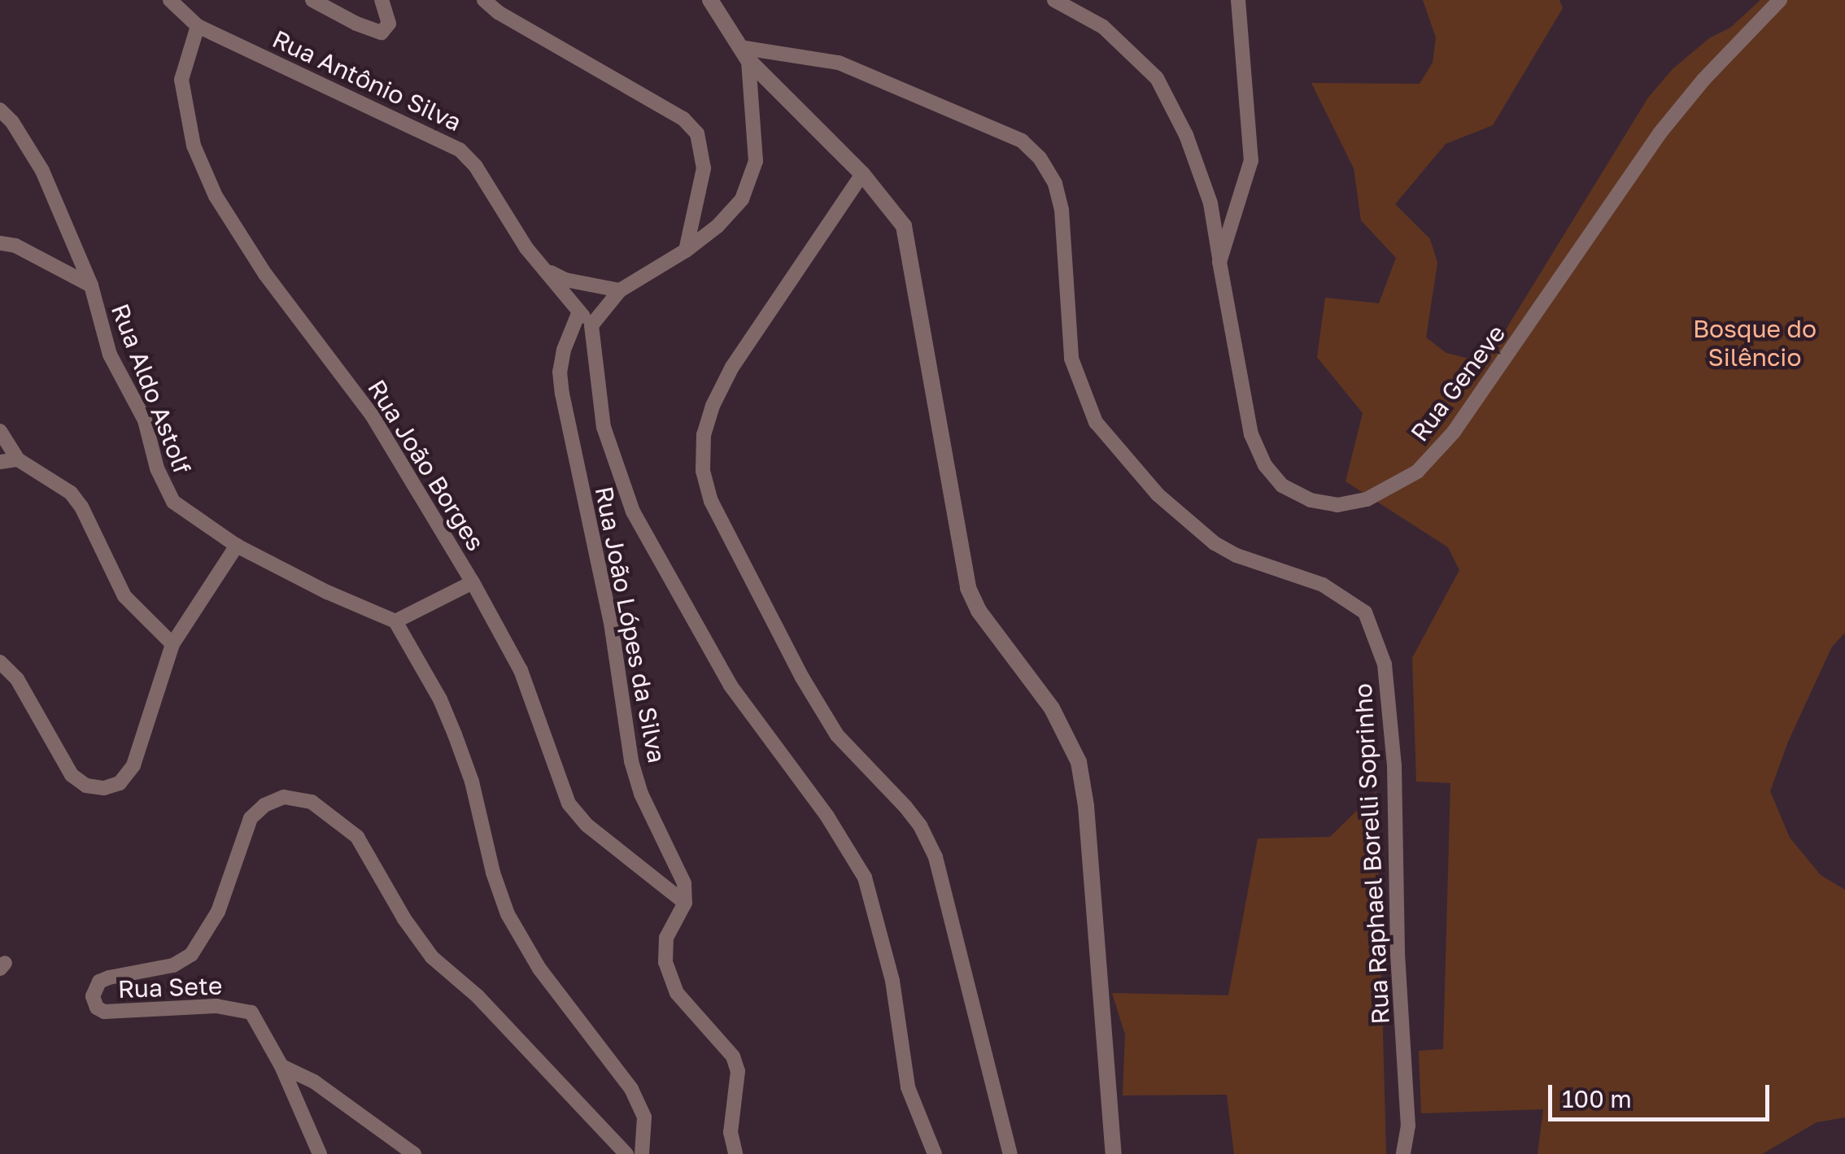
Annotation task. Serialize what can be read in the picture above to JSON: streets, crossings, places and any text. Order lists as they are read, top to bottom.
{
  "streets": {
    "street": [
      "Rua Antônio Silva",
      "Rua Geneve",
      "Rua Aldo Astolf",
      "Rua João Borges",
      "Rua João Lópes da Silva",
      "Rua Raphael Borelli Soprinho",
      "Rua Sete"
    ]
  },
  "crossings": [
    ["Rua Antônio Silva", "Rua João Borges"],
    ["Rua Antônio Silva", "Rua João Lópes da Silva"],
    ["Rua João Borges", "Rua João Lópes da Silva"]
  ],
  "parks": ["Bosque do Silêncio"],
  "scale_bar": "100 m"
}
